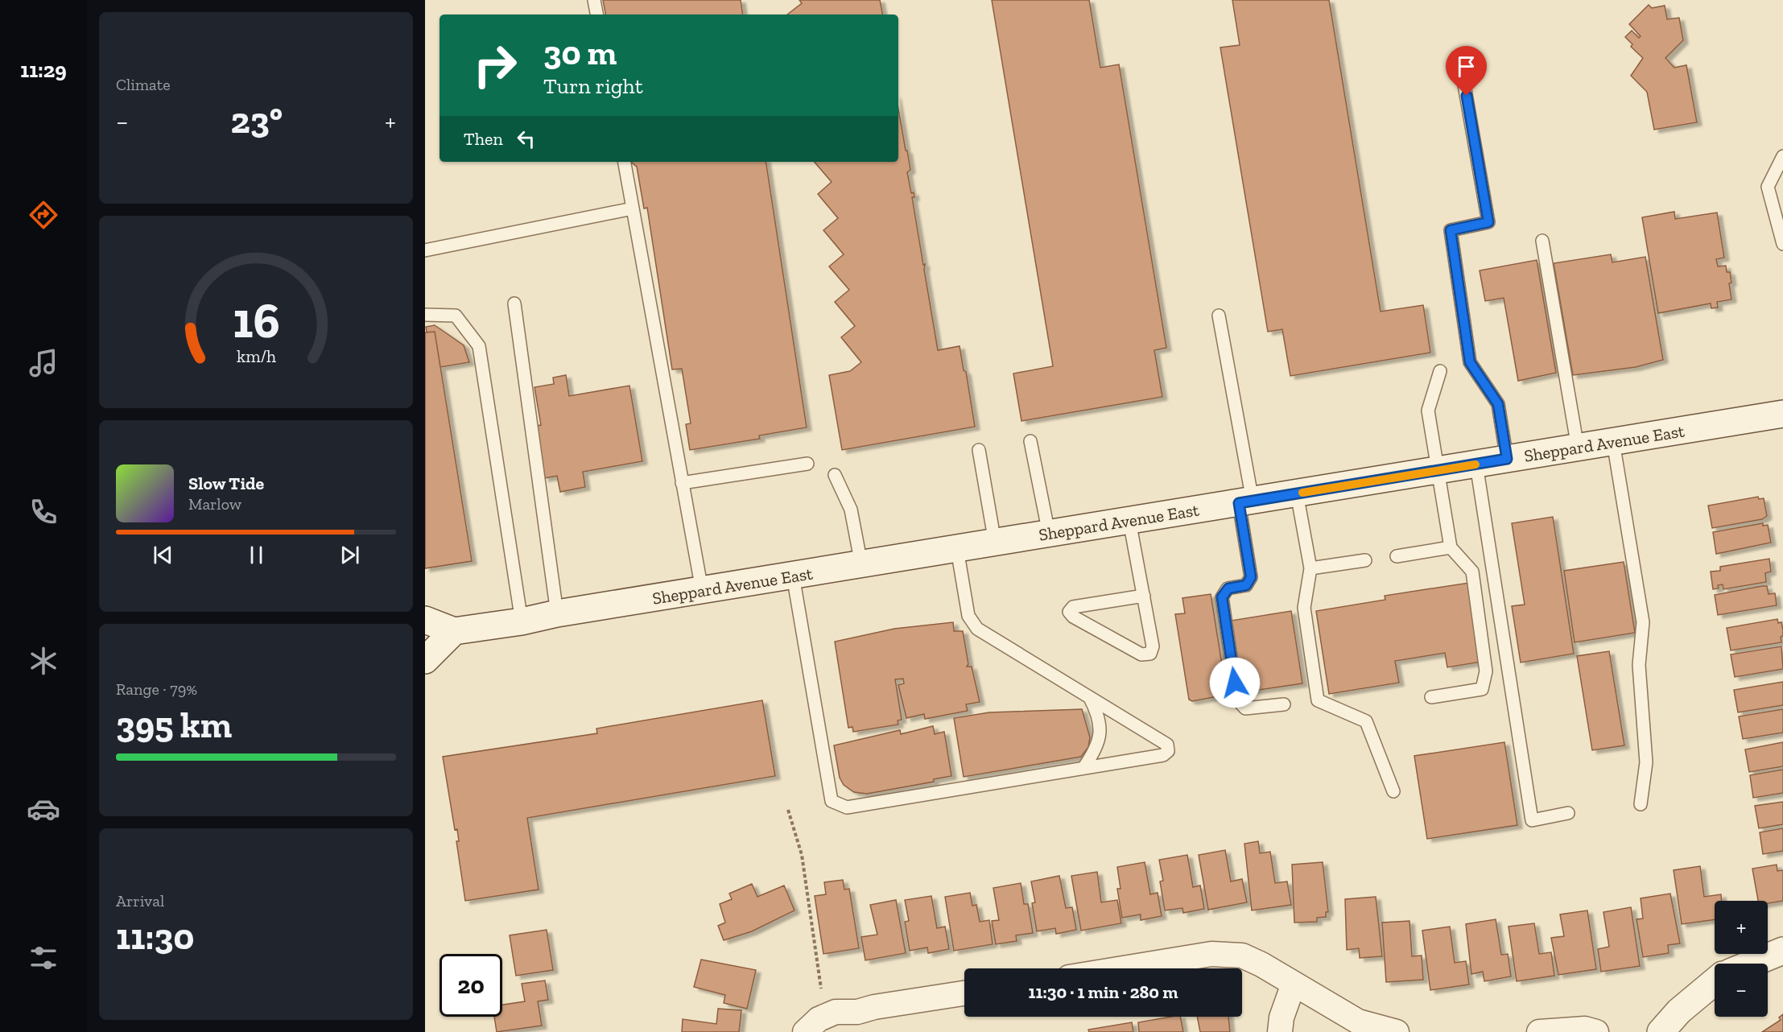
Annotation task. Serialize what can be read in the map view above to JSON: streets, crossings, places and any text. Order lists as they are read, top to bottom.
{
  "streets": {
    "main road": ["Sheppard Avenue East"]
  },
  "page": {
    "tabs": "11:29",
    "tile": [
      "Climate",
      ["Range · 79%", "395 km"],
      ["Arrival", "11:30"]
    ],
    "turn": ["30 m", "Turn right"],
    "heat": ["−", "23°", "+"],
    "then": "Then",
    "song": ["Slow Tide", "Marlow"],
    "map_buttons": ["+", "−"],
    "limit": "20",
    "trip": "11:30 · 1 min · 280 m",
    "gauge": ["16", "km/h"]
  }
}
